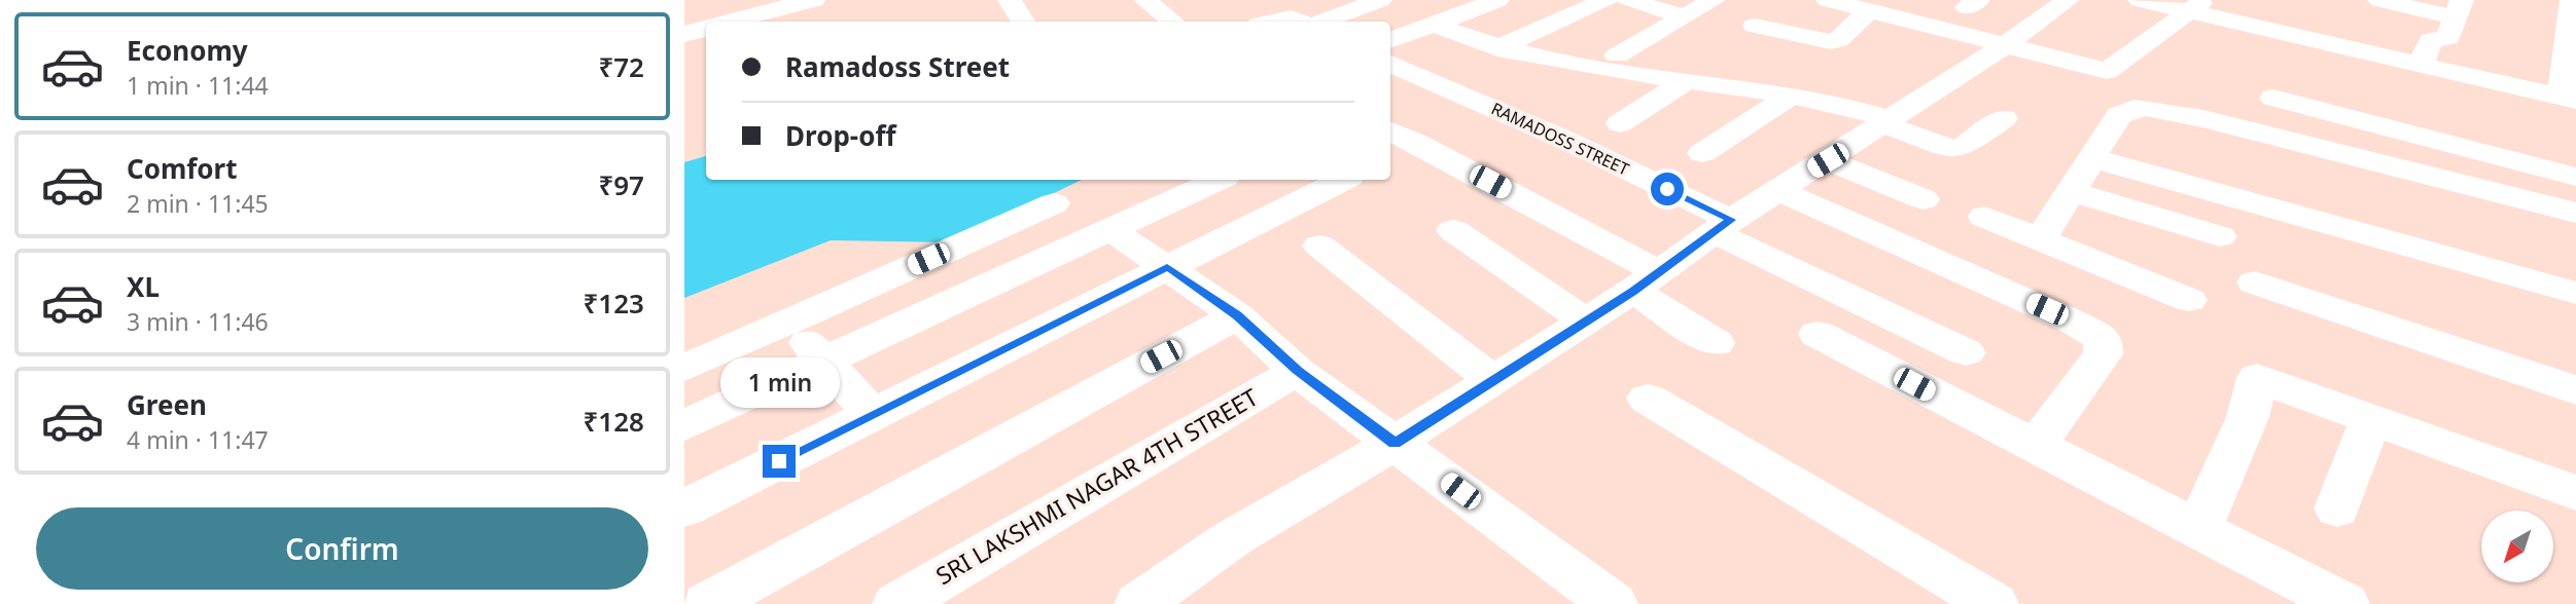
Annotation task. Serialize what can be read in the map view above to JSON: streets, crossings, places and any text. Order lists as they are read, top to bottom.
{
  "streets": {
    "street": ["RAMADOSS STREET", "SRI LAKSHMI NAGAR 4TH STREET"]
  },
  "north": "bottom left",
  "page": {
    "list": [
      {
        "name": "Economy",
        "note": "1 min · 11:44",
        "value": "₹72"
      },
      {
        "name": "Comfort",
        "note": "2 min · 11:45",
        "value": "₹97"
      },
      {
        "name": "XL",
        "note": "3 min · 11:46",
        "value": "₹123"
      },
      {
        "name": "Green",
        "note": "4 min · 11:47",
        "value": "₹128"
      }
    ],
    "banner": ["Ramadoss Street", "Drop-off"],
    "bubble": "1 min",
    "buttons": "Confirm"
  }
}
